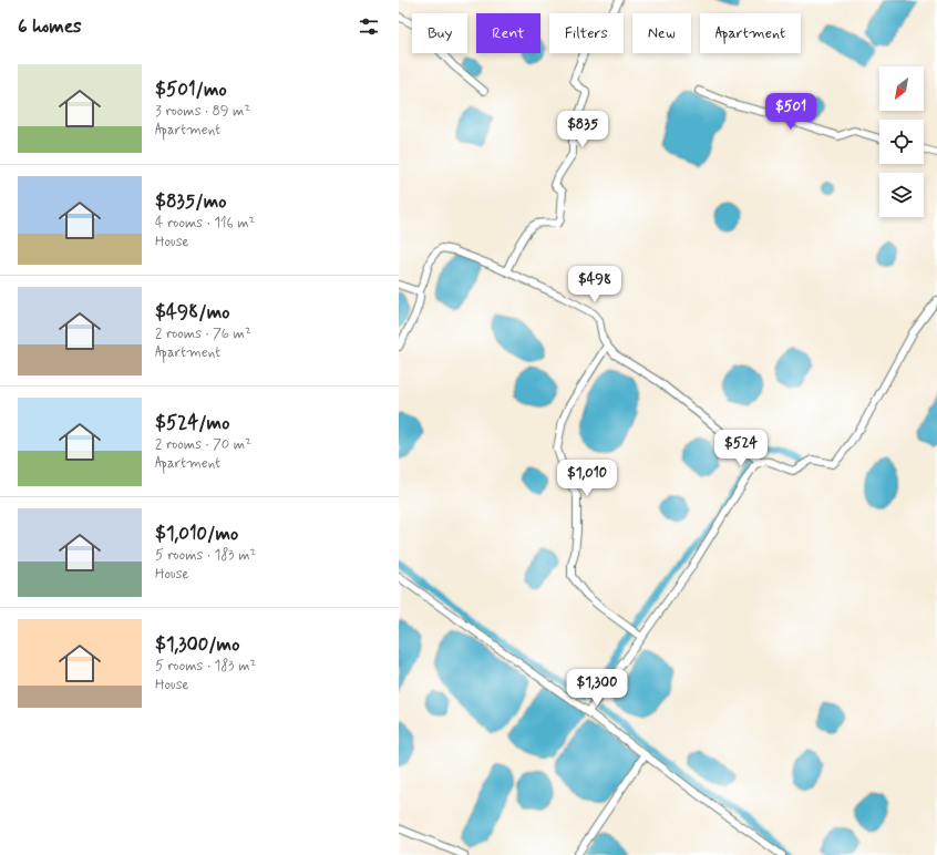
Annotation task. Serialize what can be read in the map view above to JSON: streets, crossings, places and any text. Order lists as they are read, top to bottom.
{
  "north": "bottom left",
  "page": {
    "heading": "6 homes",
    "chip": [
      "Buy",
      "Rent",
      "Filters",
      "New",
      "Apartment"
    ],
    "list": [
      {
        "name": "$501/mo",
        "note": "3 rooms · 89 m² · Apartment"
      },
      {
        "name": "$835/mo",
        "note": "4 rooms · 116 m² · House"
      },
      {
        "name": "$498/mo",
        "note": "2 rooms · 76 m² · Apartment"
      },
      {
        "name": "$524/mo",
        "note": "2 rooms · 70 m² · Apartment"
      },
      {
        "name": "$1,010/mo",
        "note": "5 rooms · 183 m² · House"
      },
      {
        "name": "$1,300/mo",
        "note": "5 rooms · 183 m² · House"
      }
    ],
    "price": [
      "$501",
      "$835",
      "$498",
      "$524",
      "$1,010",
      "$1,300"
    ]
  }
}
